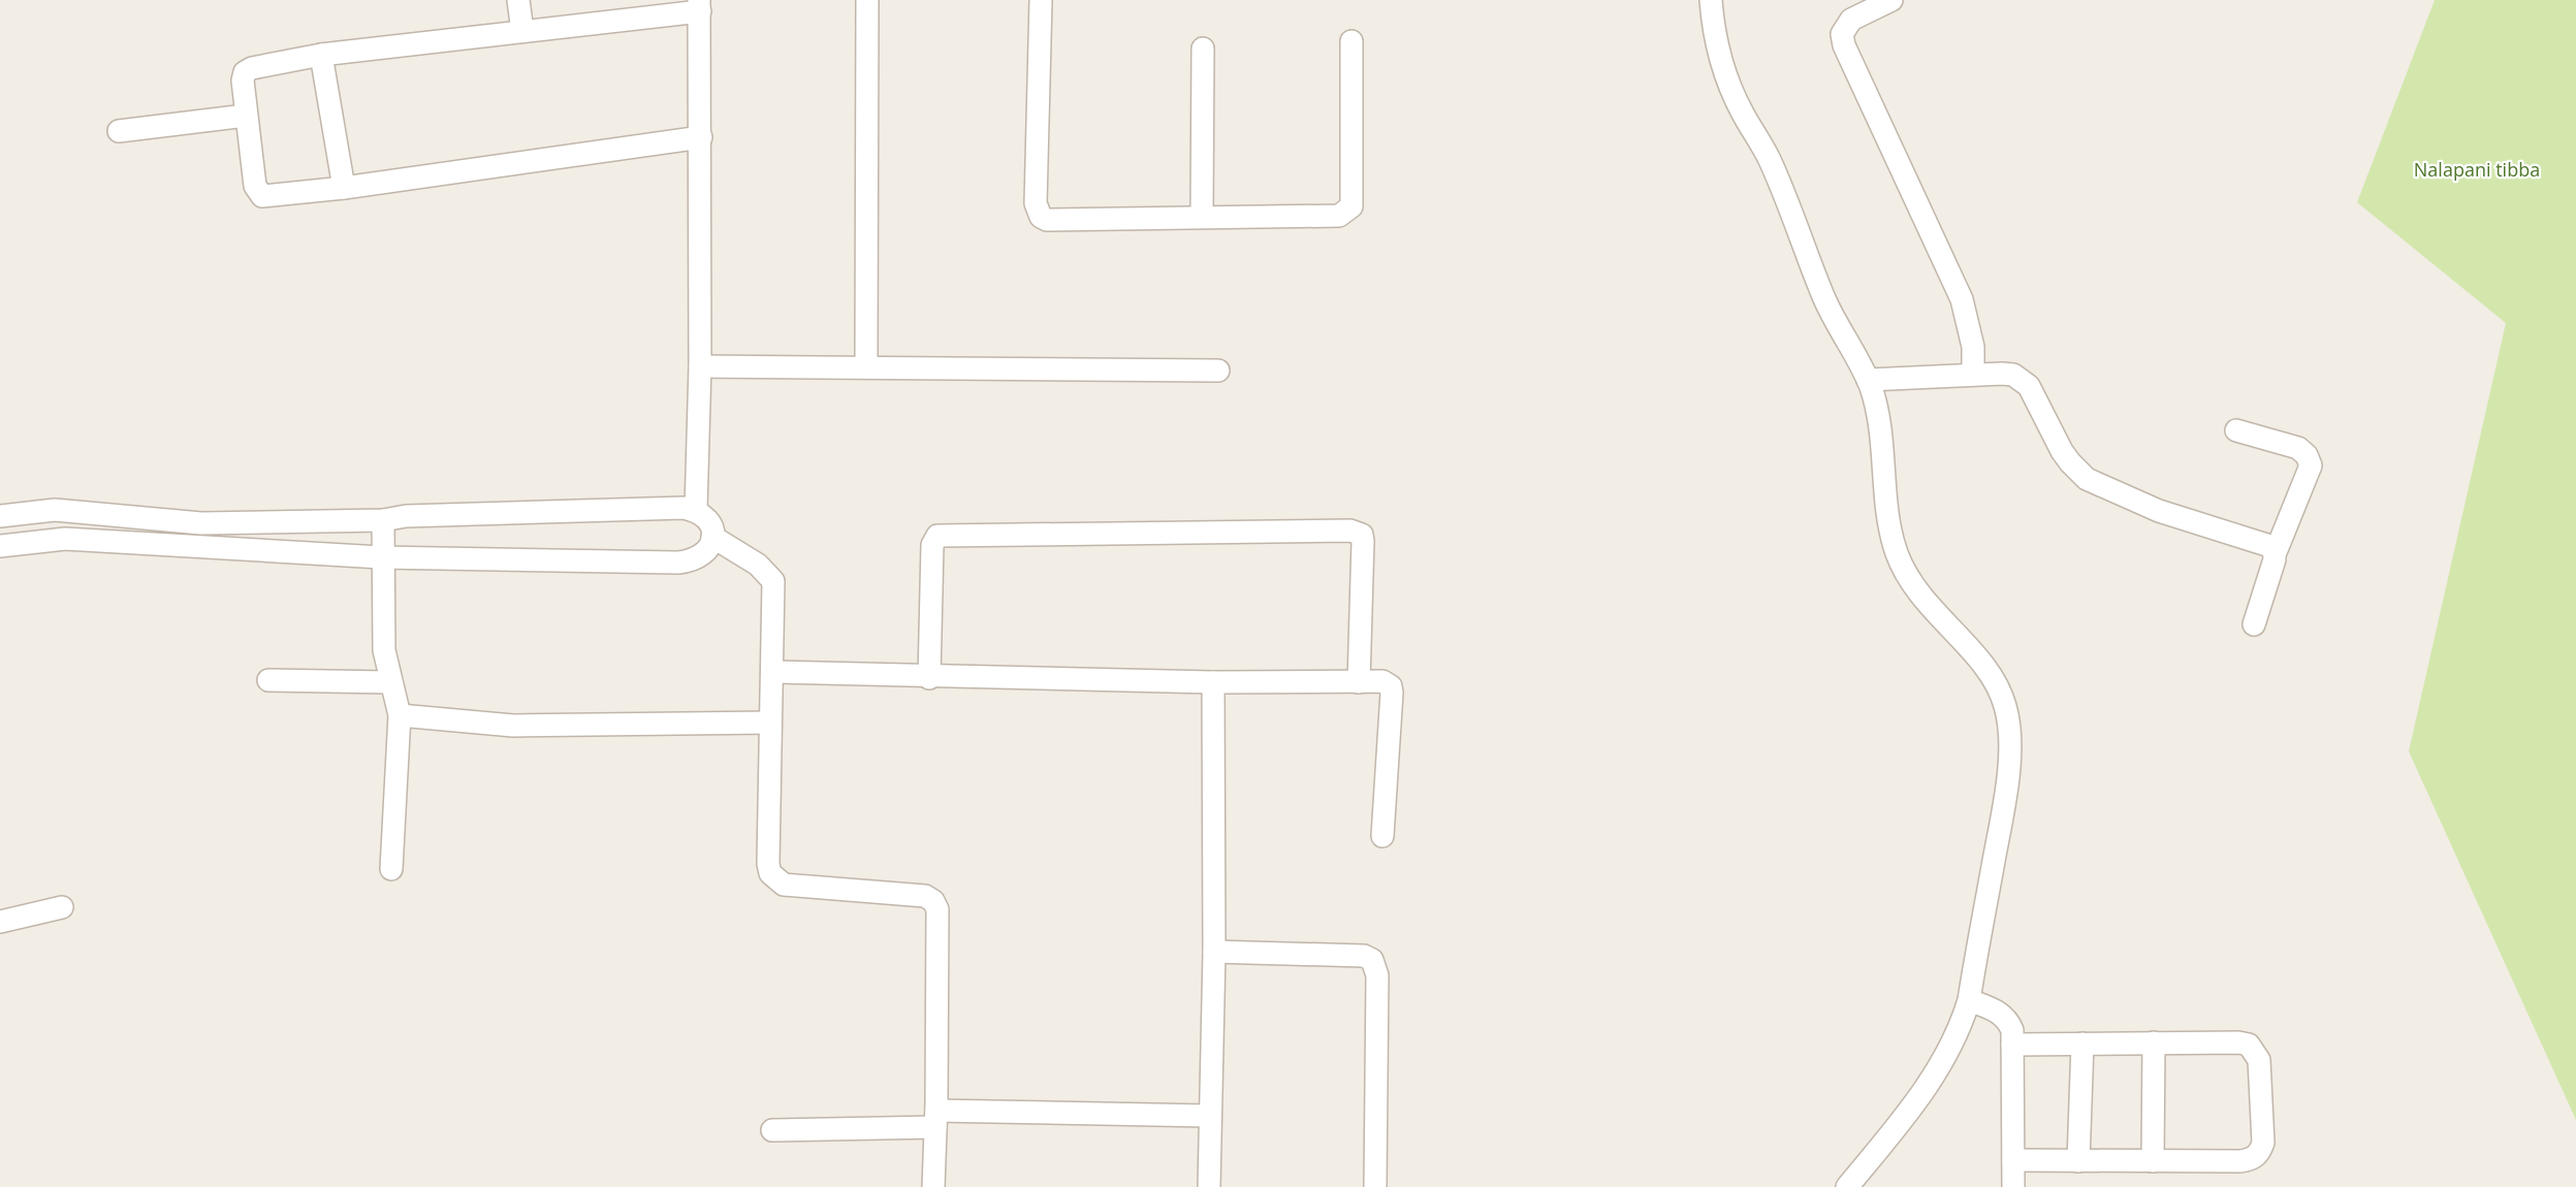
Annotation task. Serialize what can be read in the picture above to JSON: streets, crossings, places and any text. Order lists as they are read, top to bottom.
{
  "parks": ["Nalapani tibba"]
}
